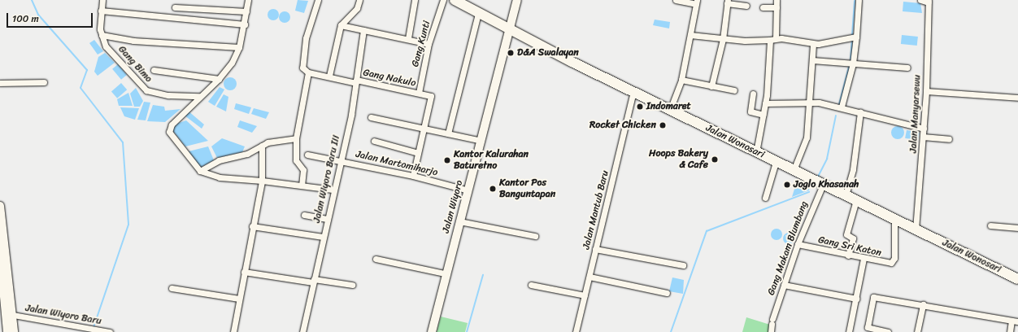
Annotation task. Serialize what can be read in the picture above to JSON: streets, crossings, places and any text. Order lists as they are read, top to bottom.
{
  "streets": {
    "highway": ["Jalan Wonosari"],
    "street": [
      "Gang Kunti",
      "Gang Bimo",
      "Gang Nakulo",
      "Jalan Manyarsewu",
      "Jalan Martomiharjo",
      "Jalan Wiyoro Baru III",
      "Jalan Wiyoro",
      "Jalan Mantub Baru",
      "Gang Sri Katon",
      "Gang Makam Blumbang",
      "Jalan Wiyoro Baru"
    ]
  },
  "crossings": [
    ["Gang Kunti", "Gang Nakulo"],
    ["Gang Nakulo", "Jalan Wiyoro Baru III"],
    ["Jalan Manyarsewu", "Jalan Wonosari"],
    ["Jalan Wonosari", "Jalan Wiyoro"],
    ["Jalan Wonosari", "Jalan Mantub Baru"],
    ["Jalan Wonosari", "Gang Sri Katon"],
    ["Jalan Wonosari", "Gang Makam Blumbang"],
    ["Jalan Martomiharjo", "Jalan Wiyoro Baru III"],
    ["Jalan Martomiharjo", "Jalan Wiyoro"],
    ["Gang Sri Katon", "Gang Makam Blumbang"]
  ],
  "places": [
    "D&A Swalayan",
    "Indomaret",
    "Rocket Chicken",
    "Hoops Bakery & Cafe",
    "Kantor Kalurahan Baturetno",
    "Joglo Khasanah",
    "Kantor Pos Banguntapan"
  ],
  "scale_bar": "100 m"
}
